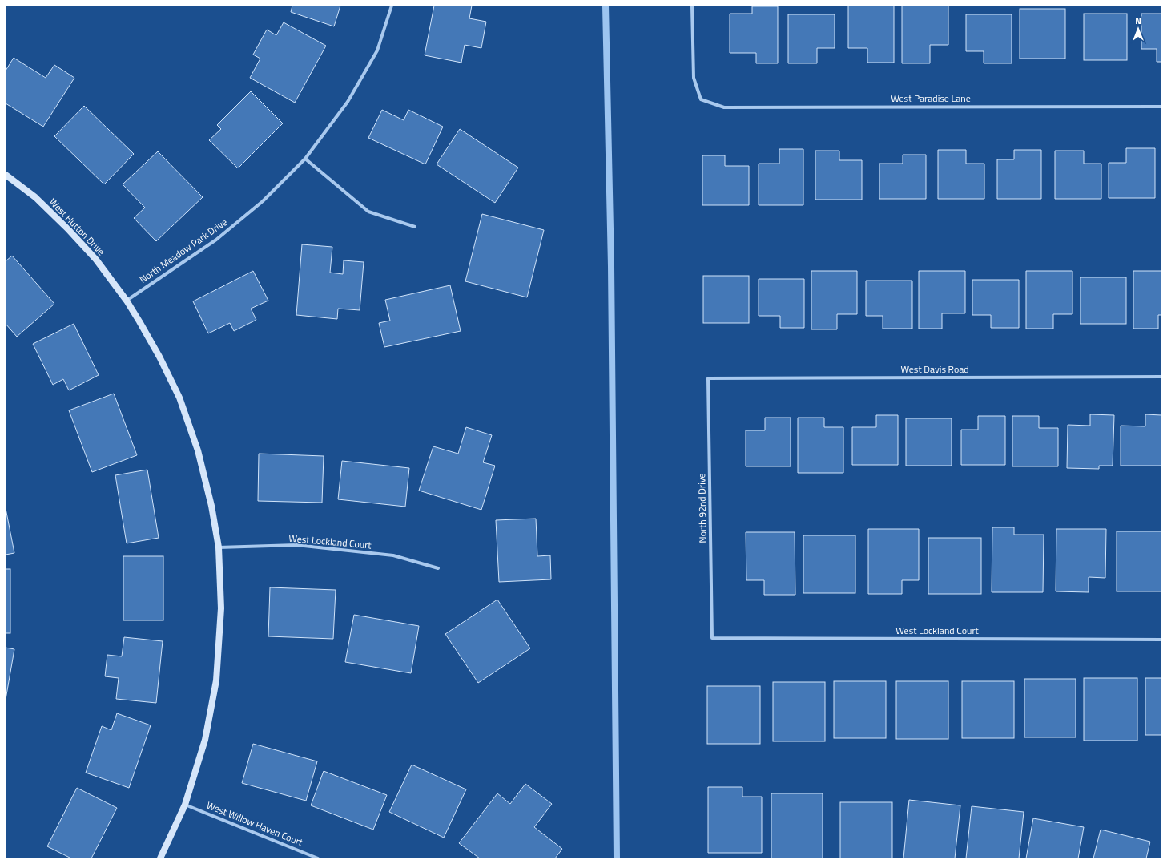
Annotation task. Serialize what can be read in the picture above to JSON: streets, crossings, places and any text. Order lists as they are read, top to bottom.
{
  "streets": {
    "street": [
      "West Paradise Lane",
      "West Hutton Drive",
      "North Meadow Park Drive",
      "West Davis Road",
      "North 92nd Drive",
      "West Lockland Court",
      "West Willow Haven Court"
    ]
  },
  "crossings": [
    ["West Hutton Drive", "North Meadow Park Drive"],
    ["West Hutton Drive", "West Lockland Court"],
    ["West Hutton Drive", "West Willow Haven Court"],
    ["West Davis Road", "North 92nd Drive"],
    ["North 92nd Drive", "West Lockland Court"]
  ],
  "north": "top"
}
